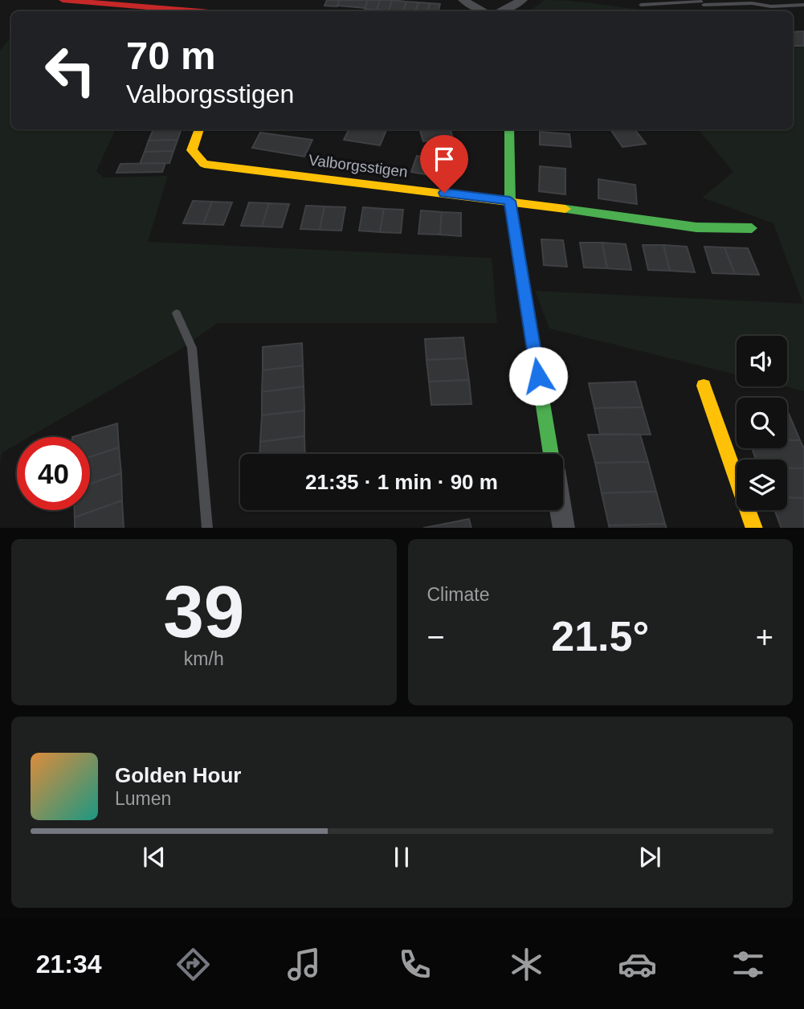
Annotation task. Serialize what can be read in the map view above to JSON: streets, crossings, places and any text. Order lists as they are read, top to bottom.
{
  "streets": {
    "street": ["Valborgsstigen"]
  },
  "page": {
    "turn": ["70 m", "Valborgsstigen"],
    "limit": "40",
    "trip": "21:35 · 1 min · 90 m",
    "tile": [
      ["39", "km/h"],
      "Climate"
    ],
    "heat": ["−", "21.5°", "+"],
    "song": ["Golden Hour", "Lumen"],
    "tabs": "21:34"
  }
}
